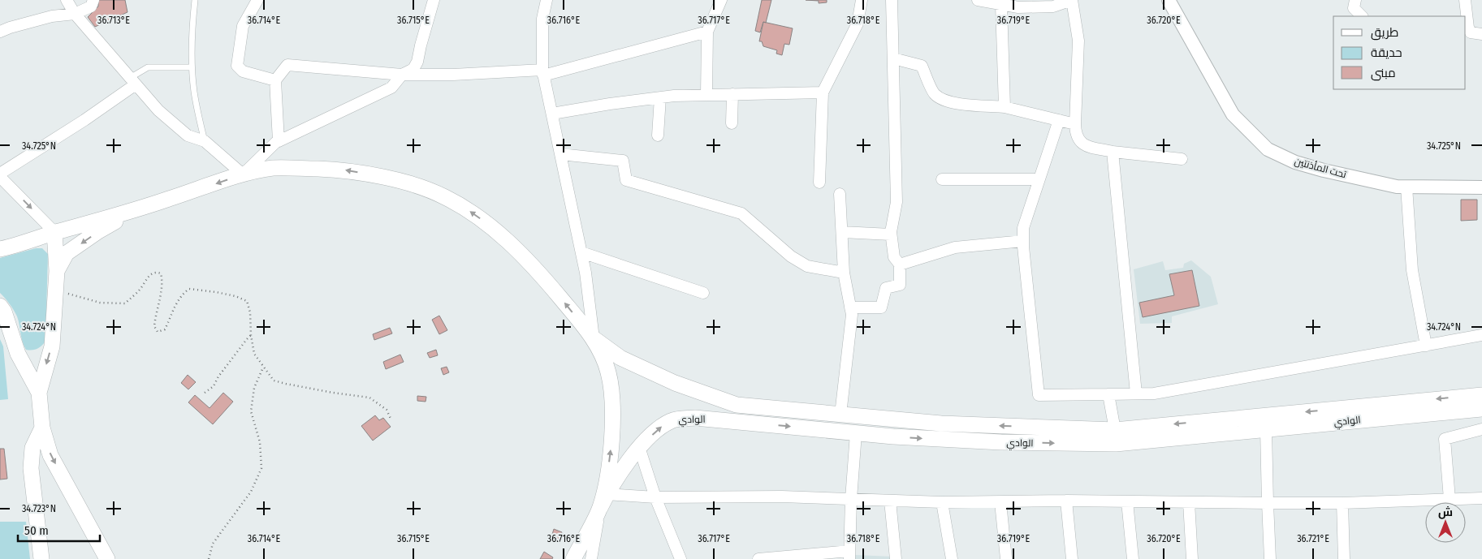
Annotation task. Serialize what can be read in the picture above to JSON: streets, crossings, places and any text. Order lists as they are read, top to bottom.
{
  "streets": {
    "main road": ["الوادي"],
    "street": ["تحت المأذنتين"]
  },
  "legend": ["طريق", "حديقة", "مبنى"],
  "scale_bar": "50 m",
  "north": "top",
  "coordinates": [
    "36.713°E",
    "36.714°E",
    "36.715°E",
    "36.716°E",
    "36.717°E",
    "36.718°E",
    "36.719°E",
    "36.720°E",
    "34.725°N",
    "34.724°N",
    "34.723°N",
    "36.721°E"
  ]
}
